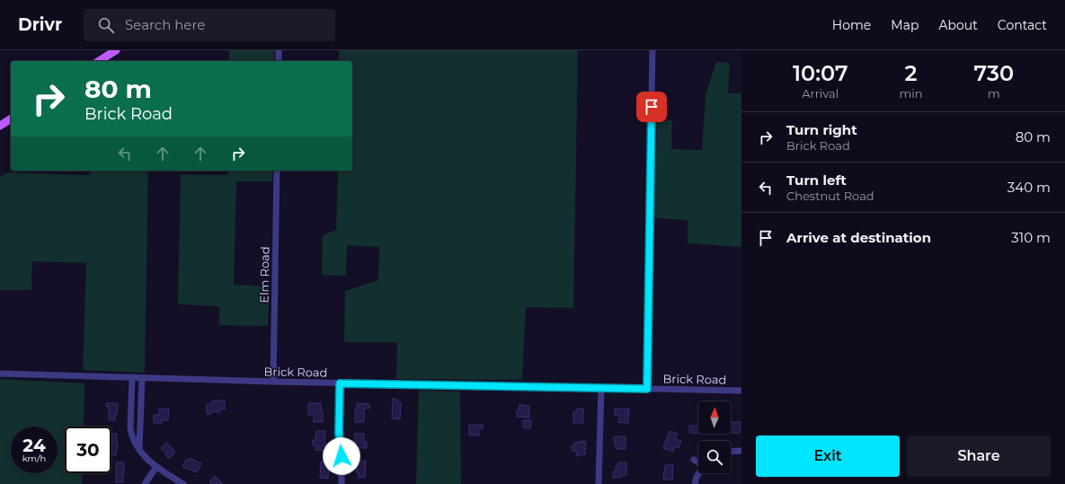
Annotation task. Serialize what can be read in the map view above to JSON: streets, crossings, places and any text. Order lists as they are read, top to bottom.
{
  "streets": {
    "street": ["Elm Road", "Brick Road"]
  },
  "crossings": [
    ["Elm Road", "Brick Road"]
  ],
  "north": "top",
  "page": {
    "header": "Drivr",
    "search": "Search here",
    "nav": [
      "Home",
      "Map",
      "About",
      "Contact"
    ],
    "eta": [
      "10:07",
      "Arrival",
      "2",
      "min",
      "730",
      "m"
    ],
    "turn": ["80 m", "Brick Road"],
    "list": [
      {
        "name": "Turn right",
        "note": "Brick Road",
        "value": "80 m"
      },
      {
        "name": "Turn left",
        "note": "Chestnut Road",
        "value": "340 m"
      },
      {
        "name": "Arrive at destination",
        "value": "310 m"
      }
    ],
    "speed": "24 km/h",
    "limit": "30",
    "buttons": ["Exit", "Share"]
  }
}
